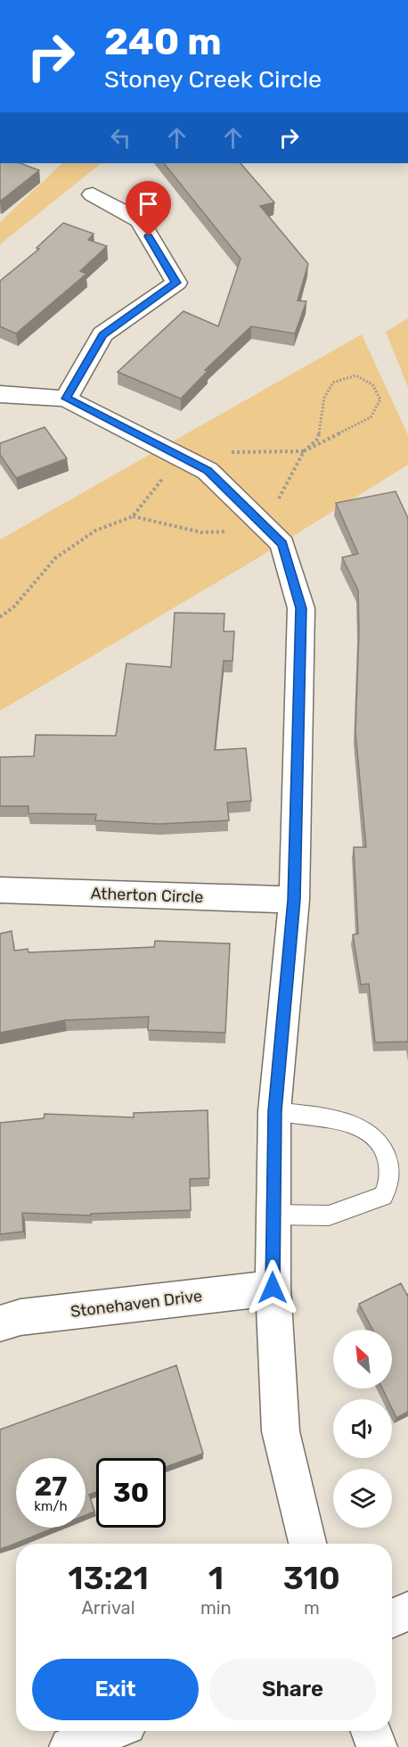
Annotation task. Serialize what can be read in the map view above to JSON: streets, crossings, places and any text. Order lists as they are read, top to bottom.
{
  "streets": {
    "street": ["Atherton Circle", "Stonehaven Drive"]
  },
  "north": "top left",
  "page": {
    "turn": ["240 m", "Stoney Creek Circle"],
    "speed": "27 km/h",
    "limit": "30",
    "eta": [
      "13:21",
      "Arrival",
      "1",
      "min",
      "310",
      "m"
    ],
    "buttons": ["Exit", "Share"]
  }
}
